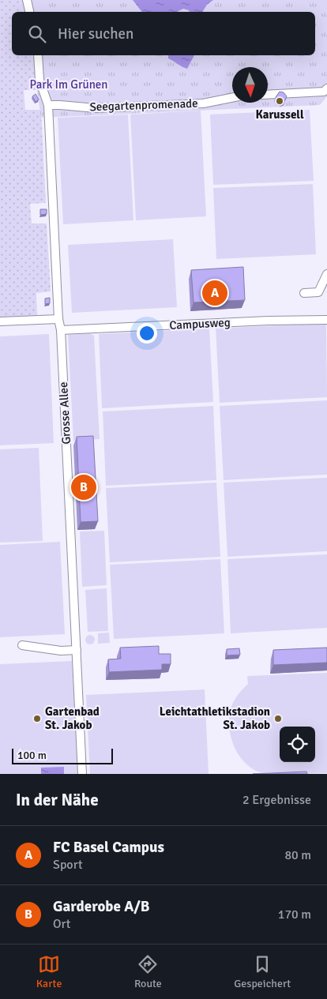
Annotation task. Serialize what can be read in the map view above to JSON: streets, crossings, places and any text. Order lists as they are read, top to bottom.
{
  "streets": {
    "lane": ["Seegartenpromenade", "Campusweg", "Grosse Allee"]
  },
  "crossings": [
    ["Seegartenpromenade", "Grosse Allee"],
    ["Campusweg", "Grosse Allee"]
  ],
  "parks": ["Park Im Grünen"],
  "places": ["Karussell", "Gartenbad St. Jakob", "Leichtathletikstadion St. Jakob"],
  "scale_bar": "100 m",
  "north": "bottom",
  "page": {
    "search": "Hier suchen",
    "pins": ["A", "B"],
    "scale": "100 m",
    "heading": ["In der Nähe", "2 Ergebnisse"],
    "list": [
      {
        "mark": "A",
        "name": "FC Basel Campus",
        "note": "Sport",
        "value": "80 m"
      },
      {
        "mark": "B",
        "name": "Garderobe A/B",
        "note": "Ort",
        "value": "170 m"
      }
    ],
    "nav": ["Karte", "Route", "Gespeichert"]
  }
}
